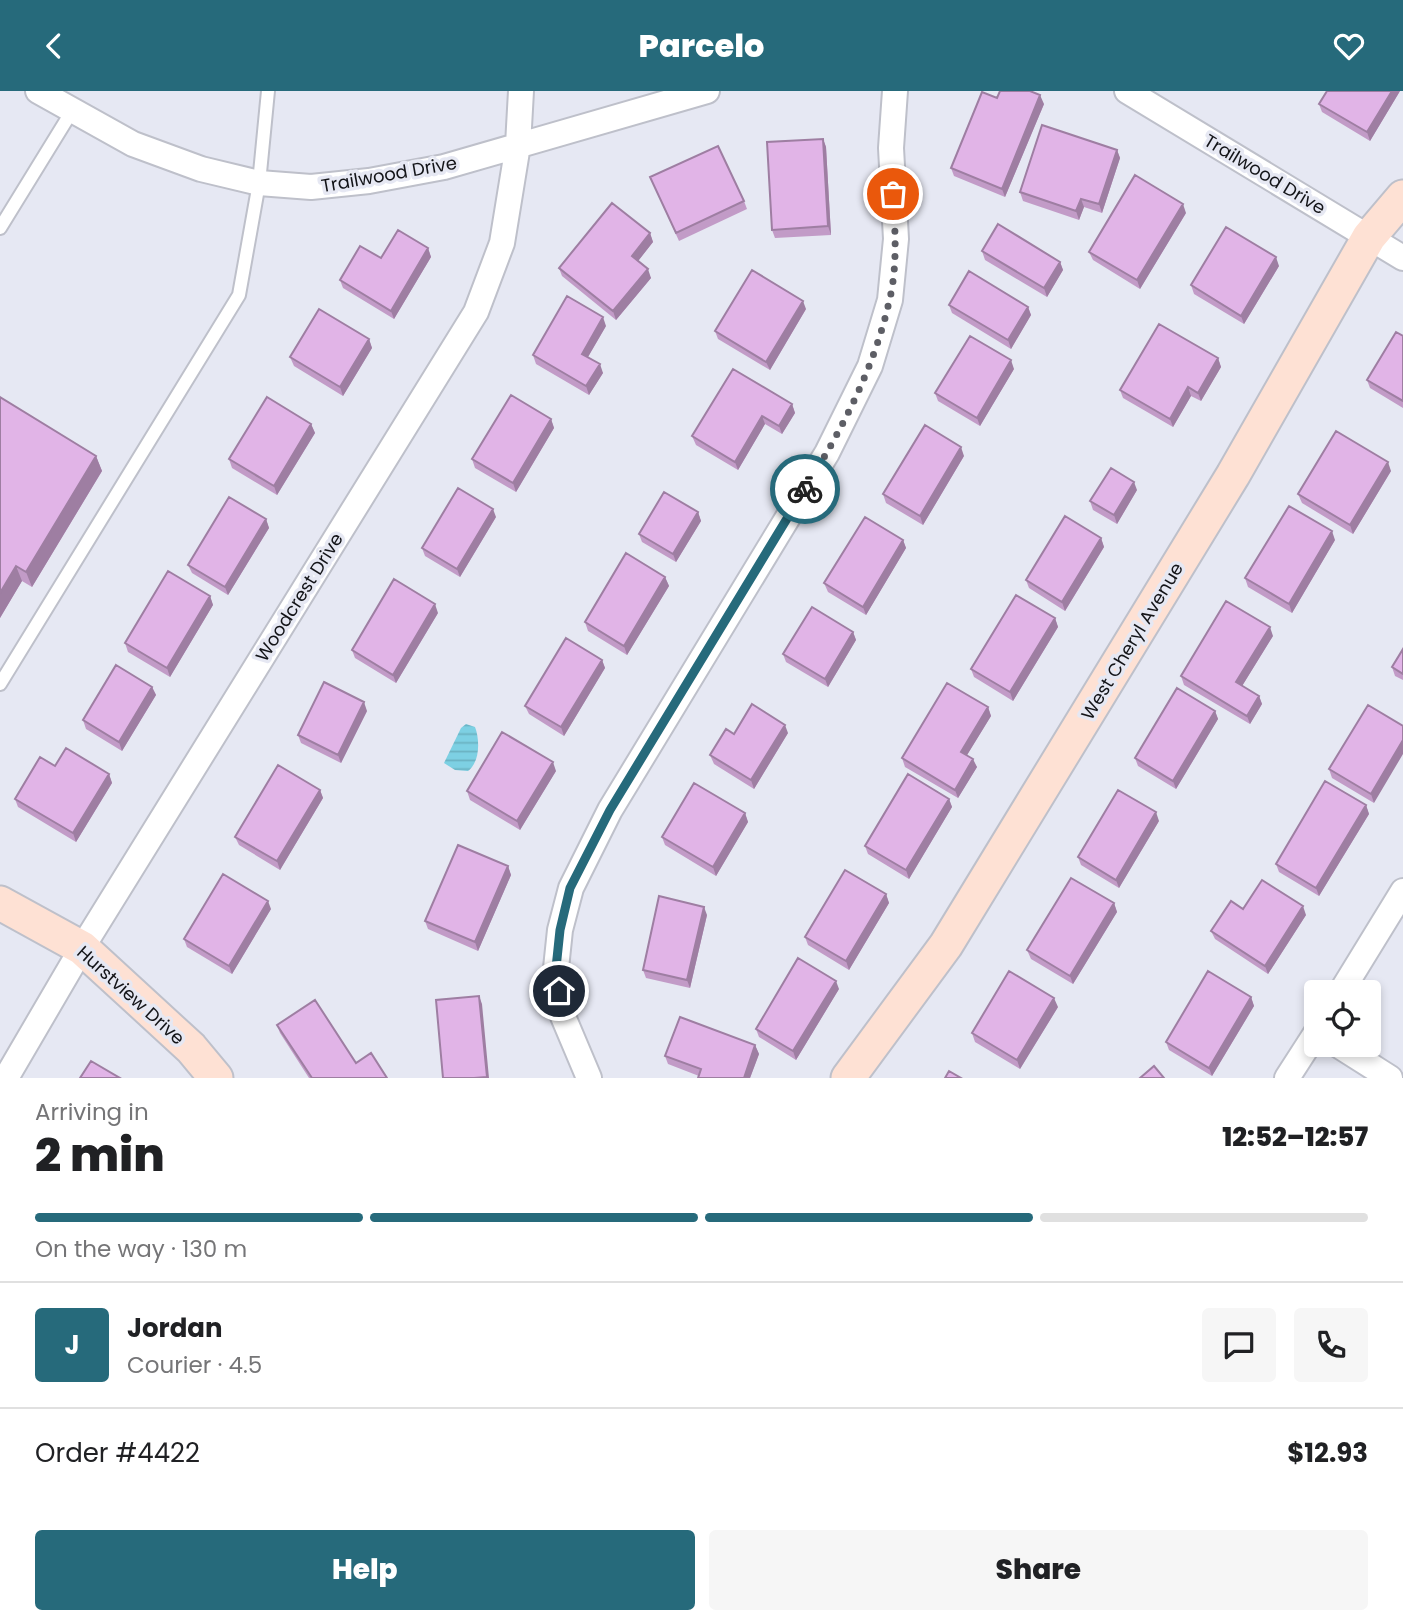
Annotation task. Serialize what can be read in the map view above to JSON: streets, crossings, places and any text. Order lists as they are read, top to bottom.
{
  "streets": {
    "street": [
      "Trailwood Drive",
      "Woodcrest Drive",
      "West Cheryl Avenue",
      "Hurstview Drive"
    ]
  },
  "crossings": [
    ["Trailwood Drive", "Woodcrest Drive"],
    ["Trailwood Drive", "West Cheryl Avenue"],
    ["Woodcrest Drive", "Hurstview Drive"]
  ],
  "page": {
    "header": "Parcelo",
    "heading": ["2 min", "Arriving in", "12:52–12:57"],
    "panel": [
      "Jordan",
      "Courier · 4.5",
      "Order #4422",
      "$12.93"
    ],
    "bar": "On the way · 130 m",
    "round": "J",
    "buttons": ["Help", "Share"]
  }
}
